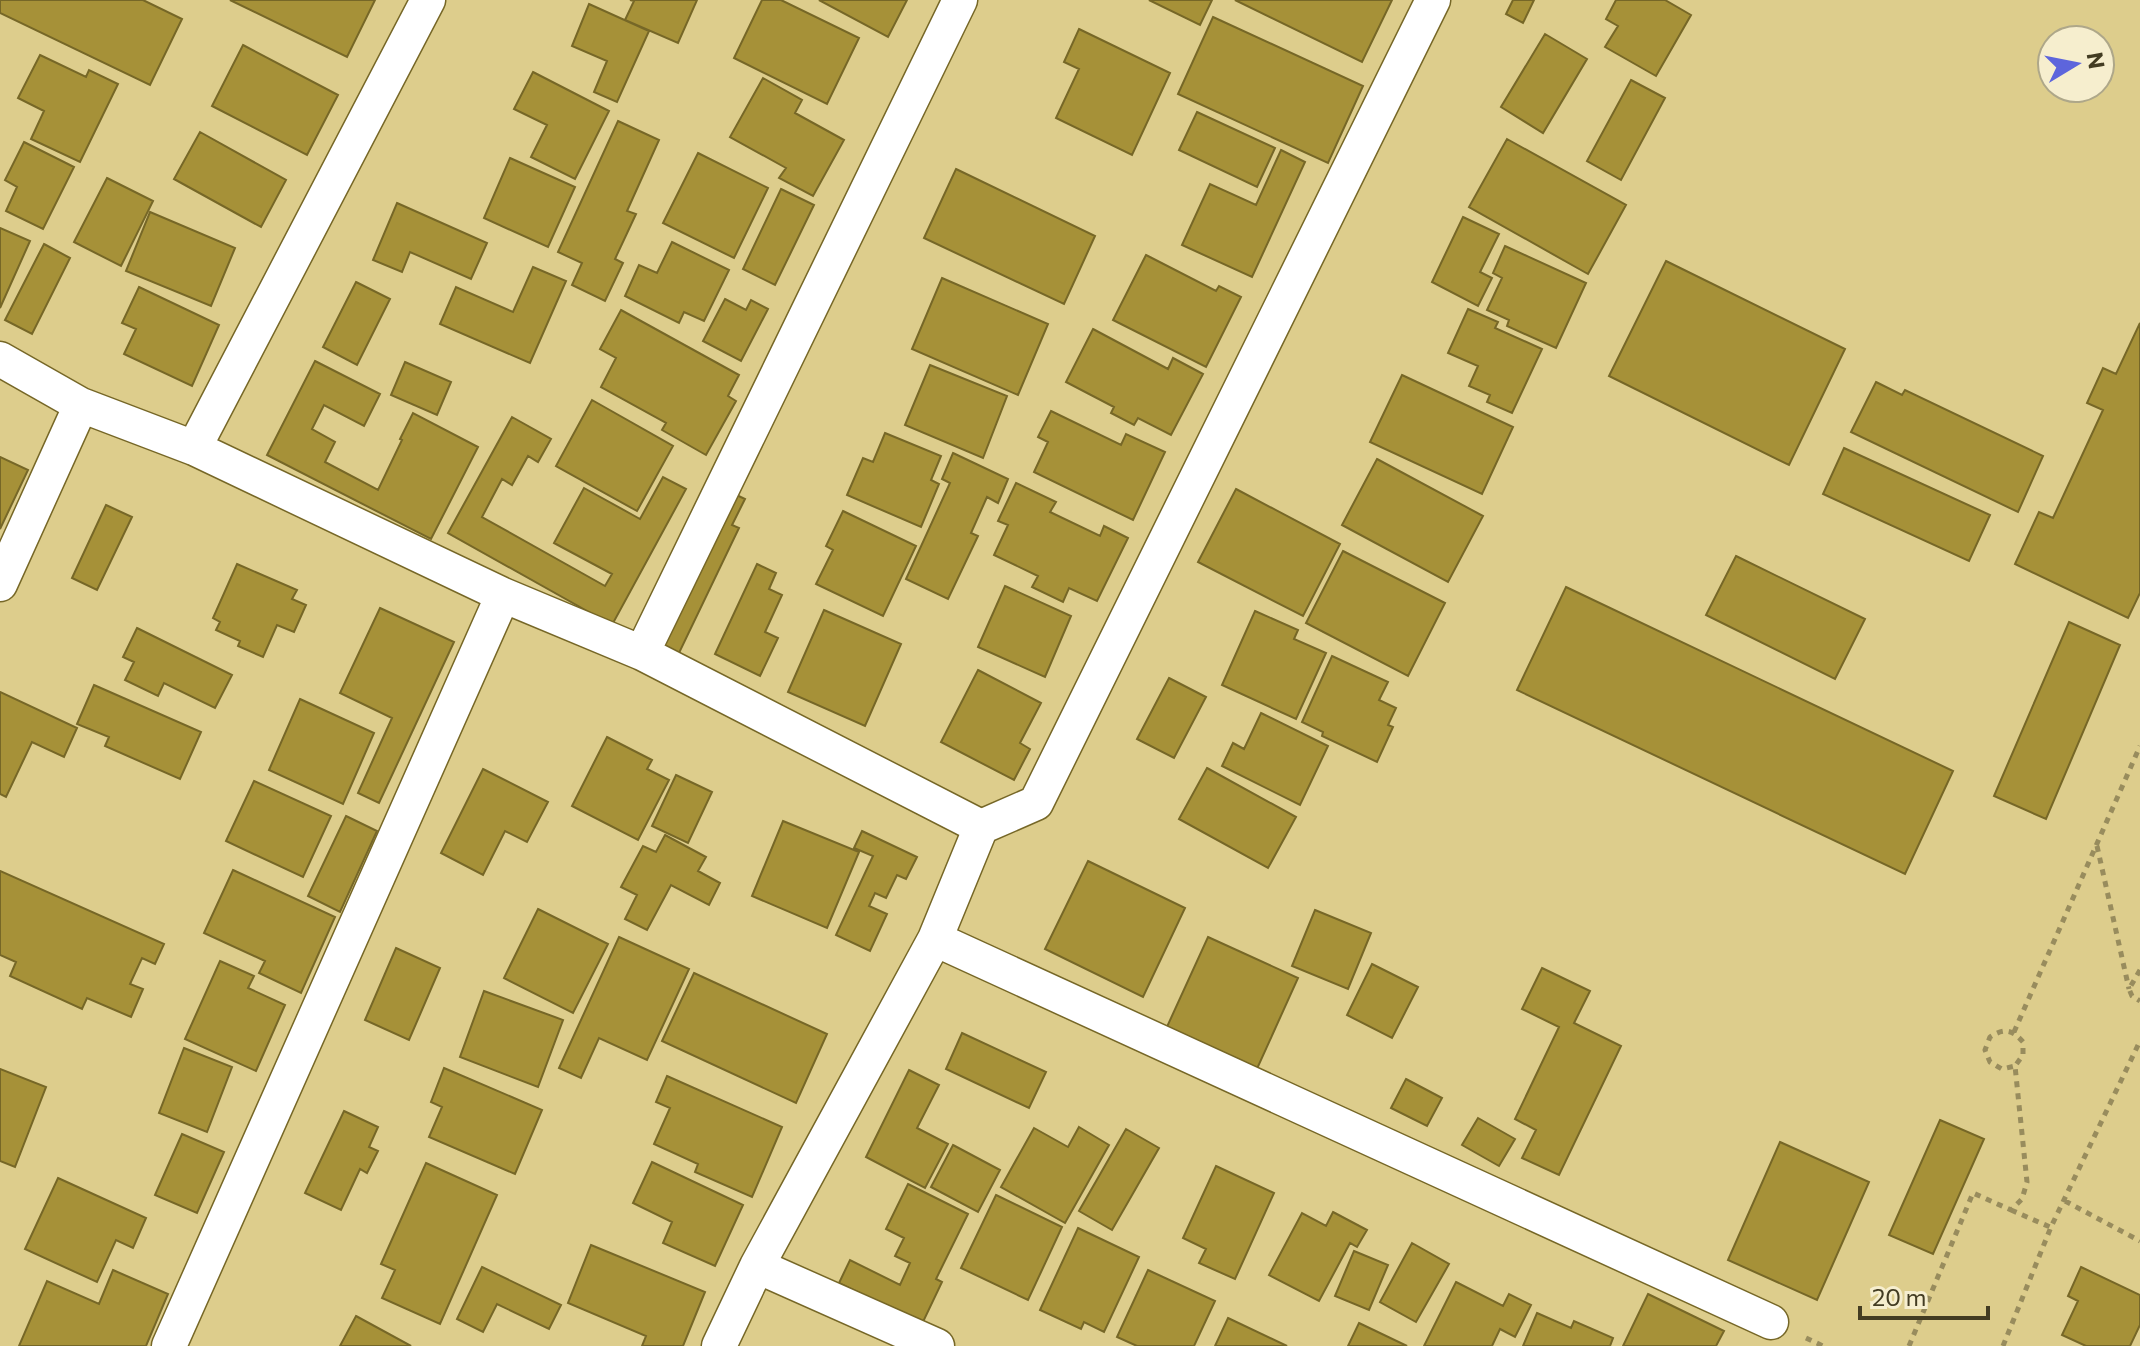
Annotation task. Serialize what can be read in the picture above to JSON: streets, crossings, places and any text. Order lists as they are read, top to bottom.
{
  "scale_bar": "20 m",
  "north": "right"
}
